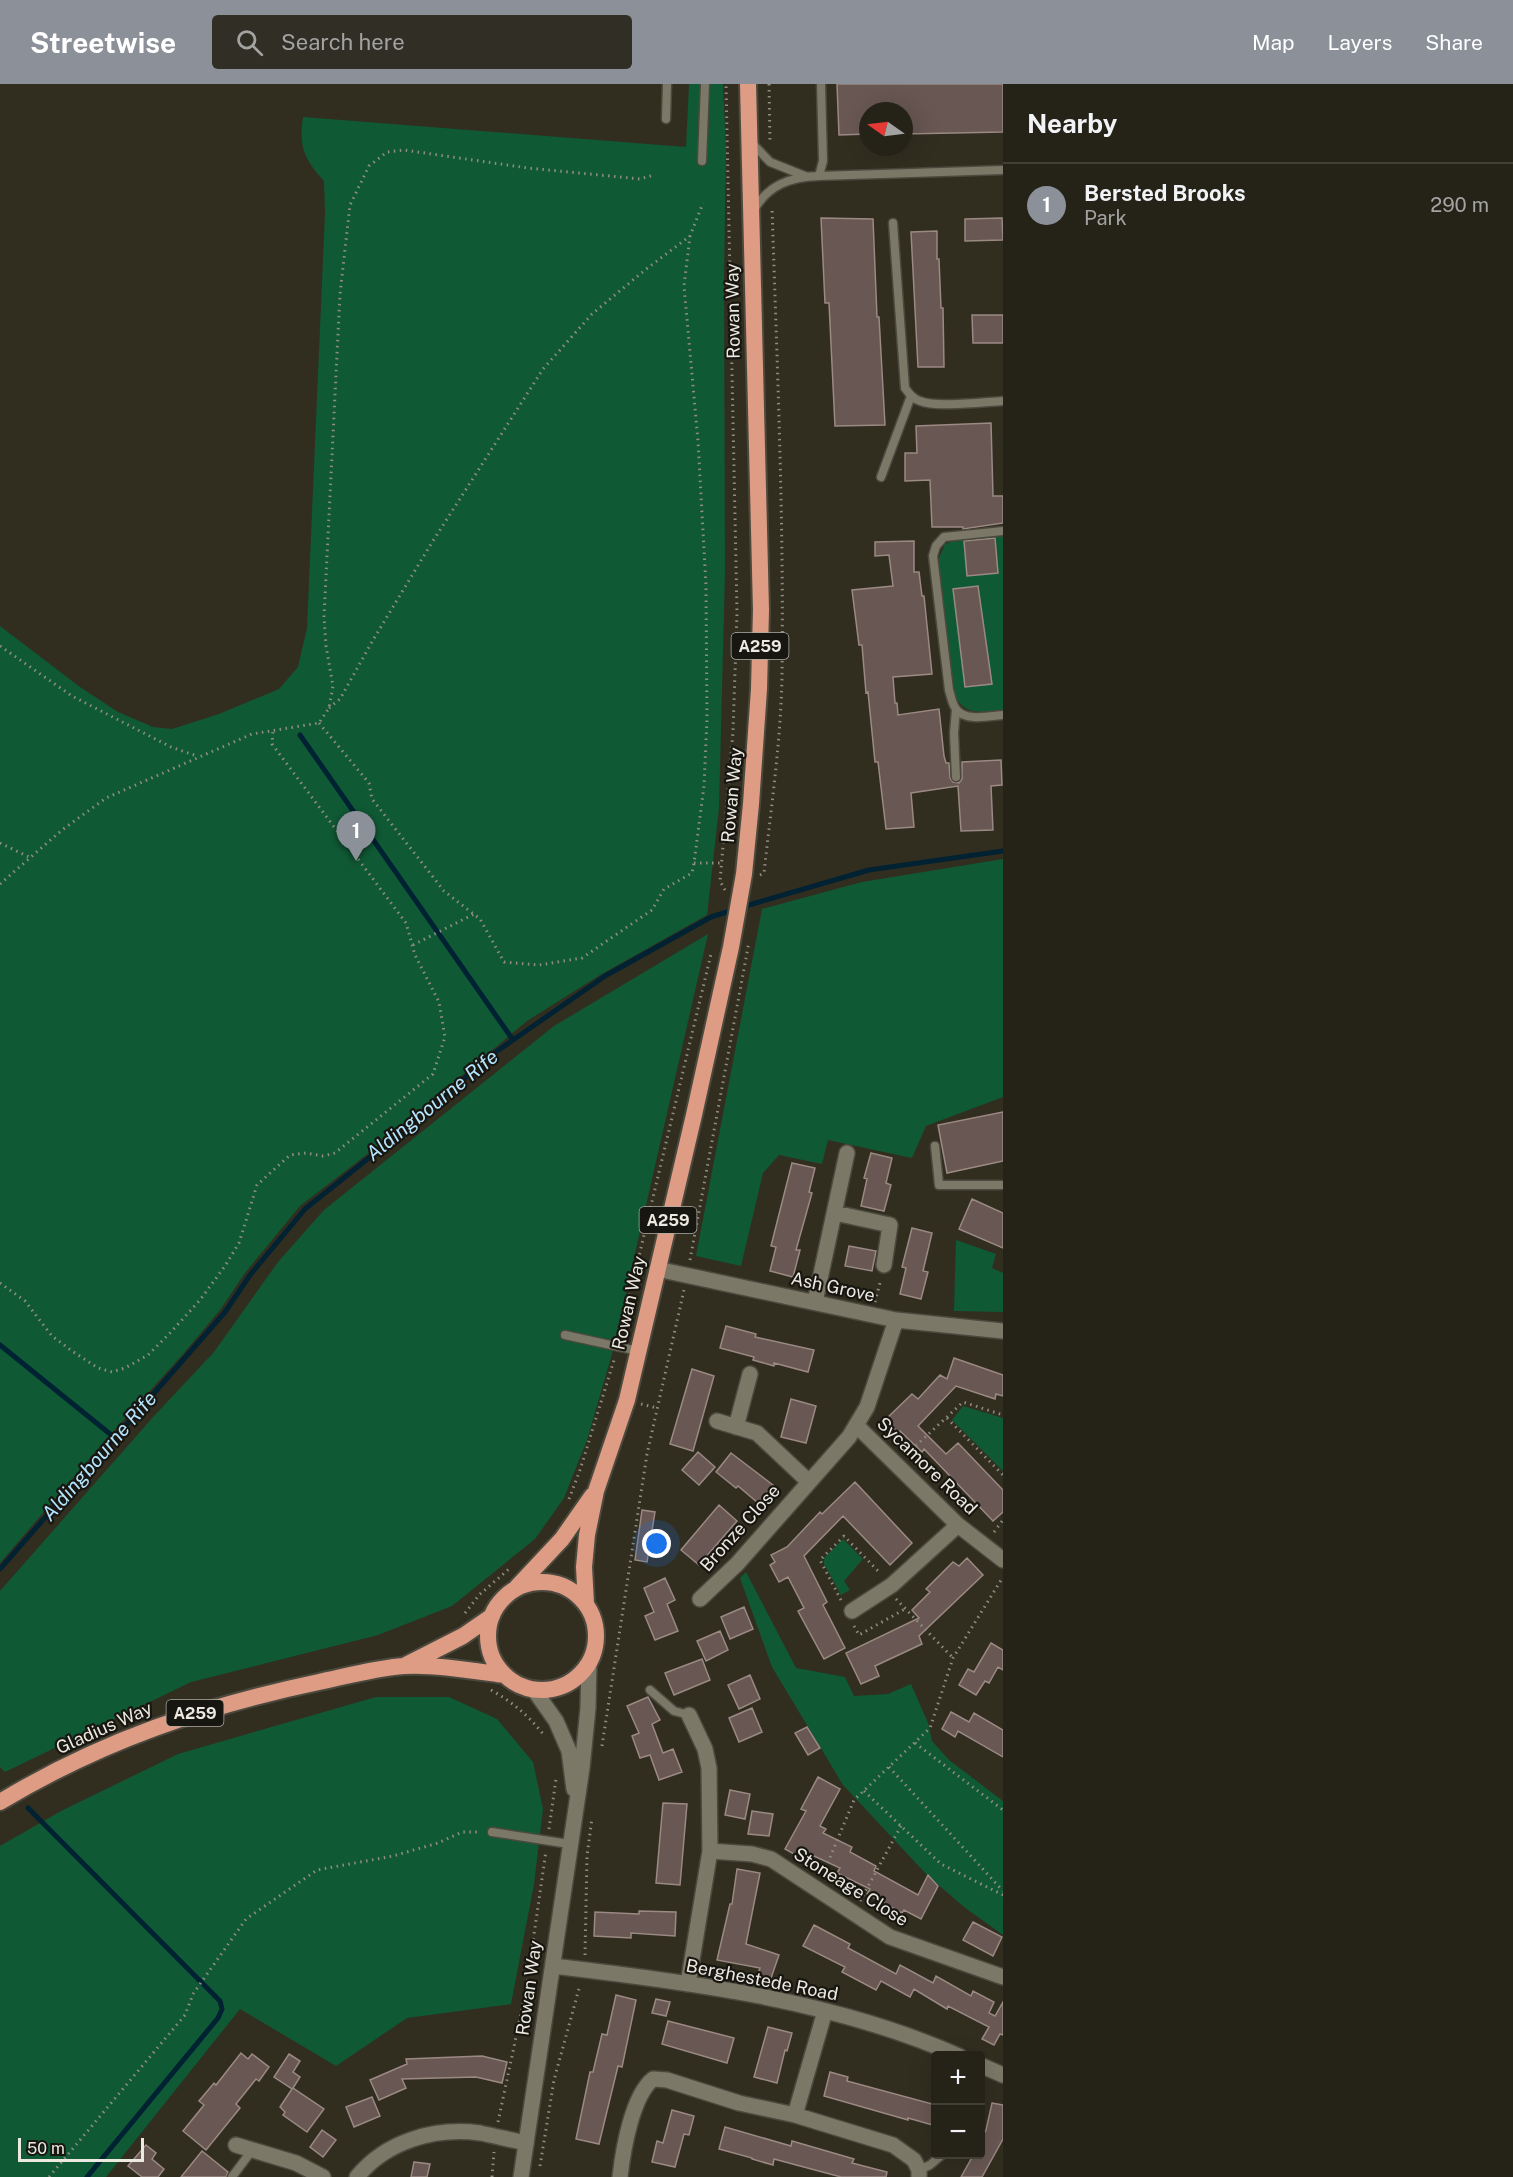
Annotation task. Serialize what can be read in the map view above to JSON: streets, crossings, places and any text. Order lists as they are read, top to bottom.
{
  "streets": {
    "highway": ["Rowan Way", "A259", "Gladius Way"],
    "street": [
      "Ash Grove",
      "Sycamore Road",
      "Bronze Close",
      "Stoneage Close",
      "Berghestede Road"
    ]
  },
  "crossings": [
    ["Rowan Way", "Ash Grove"],
    ["Rowan Way", "Gladius Way"],
    ["Rowan Way", "Berghestede Road"],
    ["Ash Grove", "Sycamore Road"],
    ["Sycamore Road", "Bronze Close"]
  ],
  "water": ["Aldingbourne Rife"],
  "scale_bar": "50 m",
  "north": "left",
  "page": {
    "header": "Streetwise",
    "search": "Search here",
    "nav": ["Map", "Layers", "Share"],
    "heading": "Nearby",
    "list": [
      {
        "mark": "1",
        "name": "Bersted Brooks",
        "note": "Park",
        "value": "290 m"
      }
    ],
    "pins": "1",
    "map_buttons": ["+", "−"],
    "scale": "50 m"
  }
}
